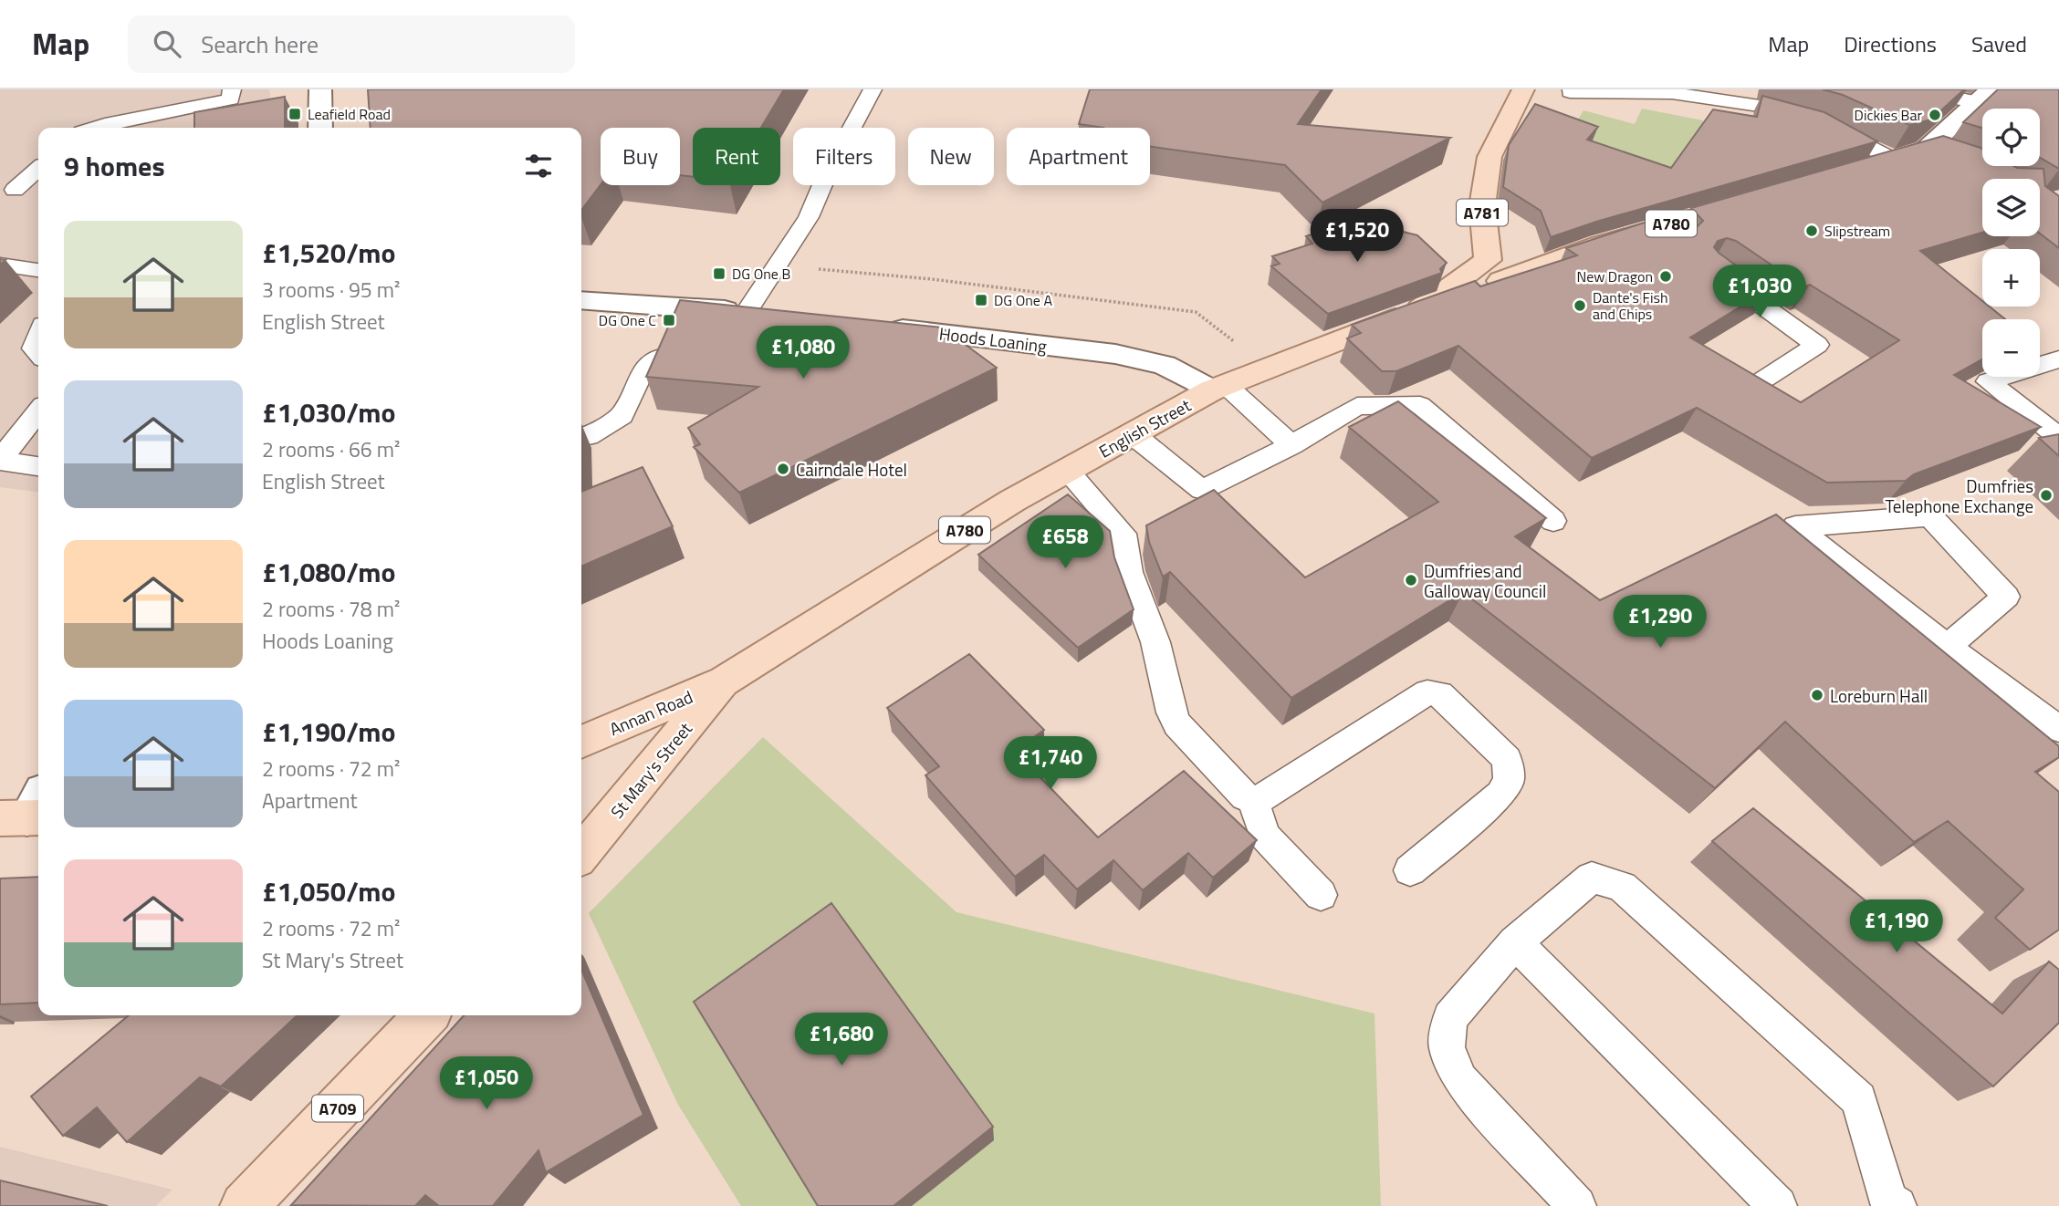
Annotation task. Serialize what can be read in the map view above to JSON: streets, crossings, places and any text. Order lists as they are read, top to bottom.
{
  "streets": {
    "main road": [
      "A781",
      "A780",
      "English Street",
      "Annan Road",
      "St Mary's Street",
      "A709"
    ],
    "street": ["Hoods Loaning"]
  },
  "crossings": [
    ["A781", "English Street"],
    ["Hoods Loaning", "English Street"],
    ["English Street", "Annan Road"],
    ["English Street", "St Mary's Street"],
    ["Annan Road", "St Mary's Street"]
  ],
  "places": {
    "transit": [
      "Leafield Road",
      "DG One B",
      "DG One A",
      "DG One C"
    ],
    "other": [
      "Dickies Bar",
      "Slipstream",
      "New Dragon",
      "Dante's Fish and Chips",
      "Cairndale Hotel",
      "Dumfries Telephone Exchange",
      "Dumfries and Galloway Council",
      "Loreburn Hall"
    ]
  },
  "page": {
    "header": "Map",
    "search": "Search here",
    "nav": ["Map", "Directions", "Saved"],
    "map_buttons": ["+", "−"],
    "chip": [
      "Buy",
      "Rent",
      "Filters",
      "New",
      "Apartment"
    ],
    "heading": "9 homes",
    "list": [
      {
        "name": "£1,520/mo",
        "note": "3 rooms · 95 m² · English Street"
      },
      {
        "name": "£1,030/mo",
        "note": "2 rooms · 66 m² · English Street"
      },
      {
        "name": "£1,080/mo",
        "note": "2 rooms · 78 m² · Hoods Loaning"
      },
      {
        "name": "£1,190/mo",
        "note": "2 rooms · 72 m² · Apartment"
      },
      {
        "name": "£1,050/mo",
        "note": "2 rooms · 72 m² · St Mary's Street"
      }
    ],
    "price": [
      "£1,520",
      "£1,030",
      "£1,080",
      "£658",
      "£1,290",
      "£1,740",
      "£1,190",
      "£1,680",
      "£1,050"
    ]
  }
}
